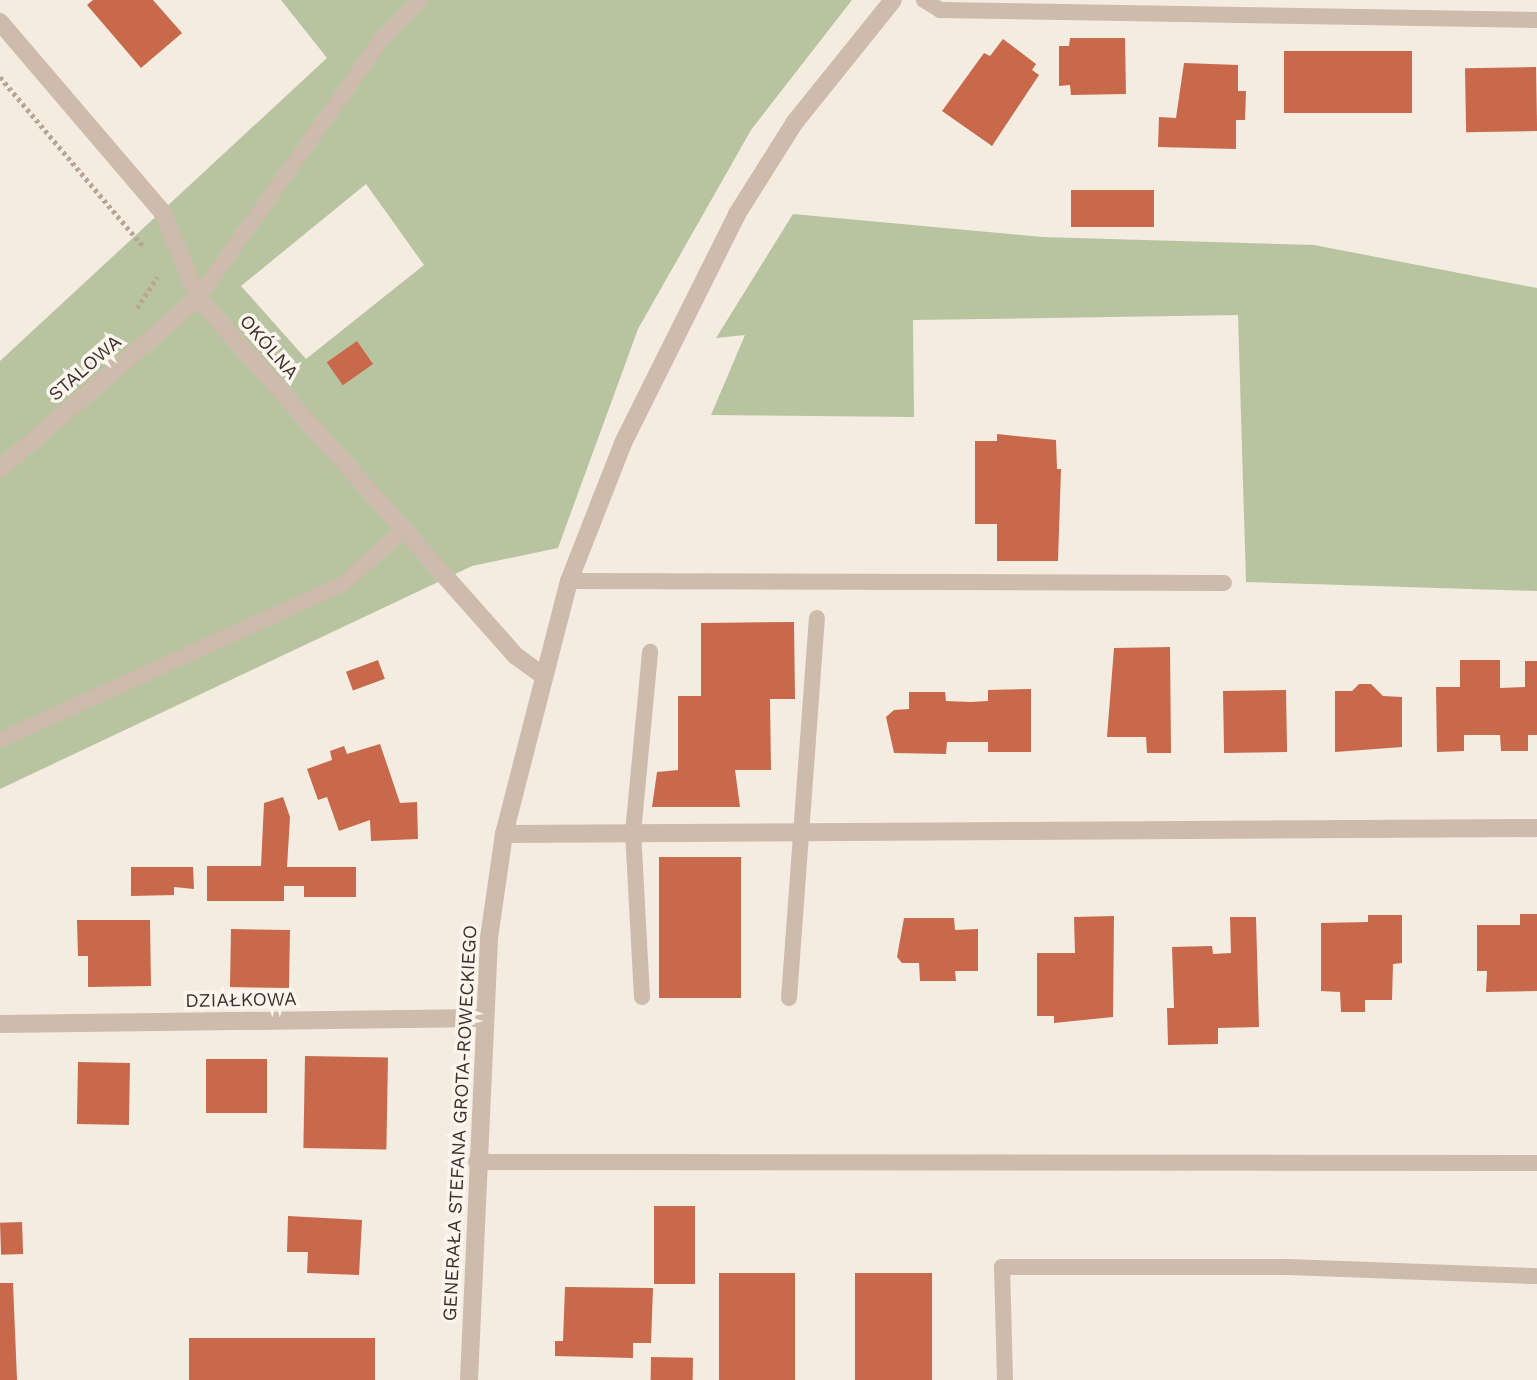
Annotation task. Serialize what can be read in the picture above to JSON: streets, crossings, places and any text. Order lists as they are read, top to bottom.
{
  "streets": {
    "street": [
      "OKÓLNA",
      "STALOWA",
      "DZIAŁKOWA",
      "GENERAŁA STEFANA GROTA-ROWECKIEGO"
    ]
  },
  "crossings": [
    ["OKÓLNA", "STALOWA"],
    ["OKÓLNA", "GENERAŁA STEFANA GROTA-ROWECKIEGO"],
    ["DZIAŁKOWA", "GENERAŁA STEFANA GROTA-ROWECKIEGO"]
  ]
}
